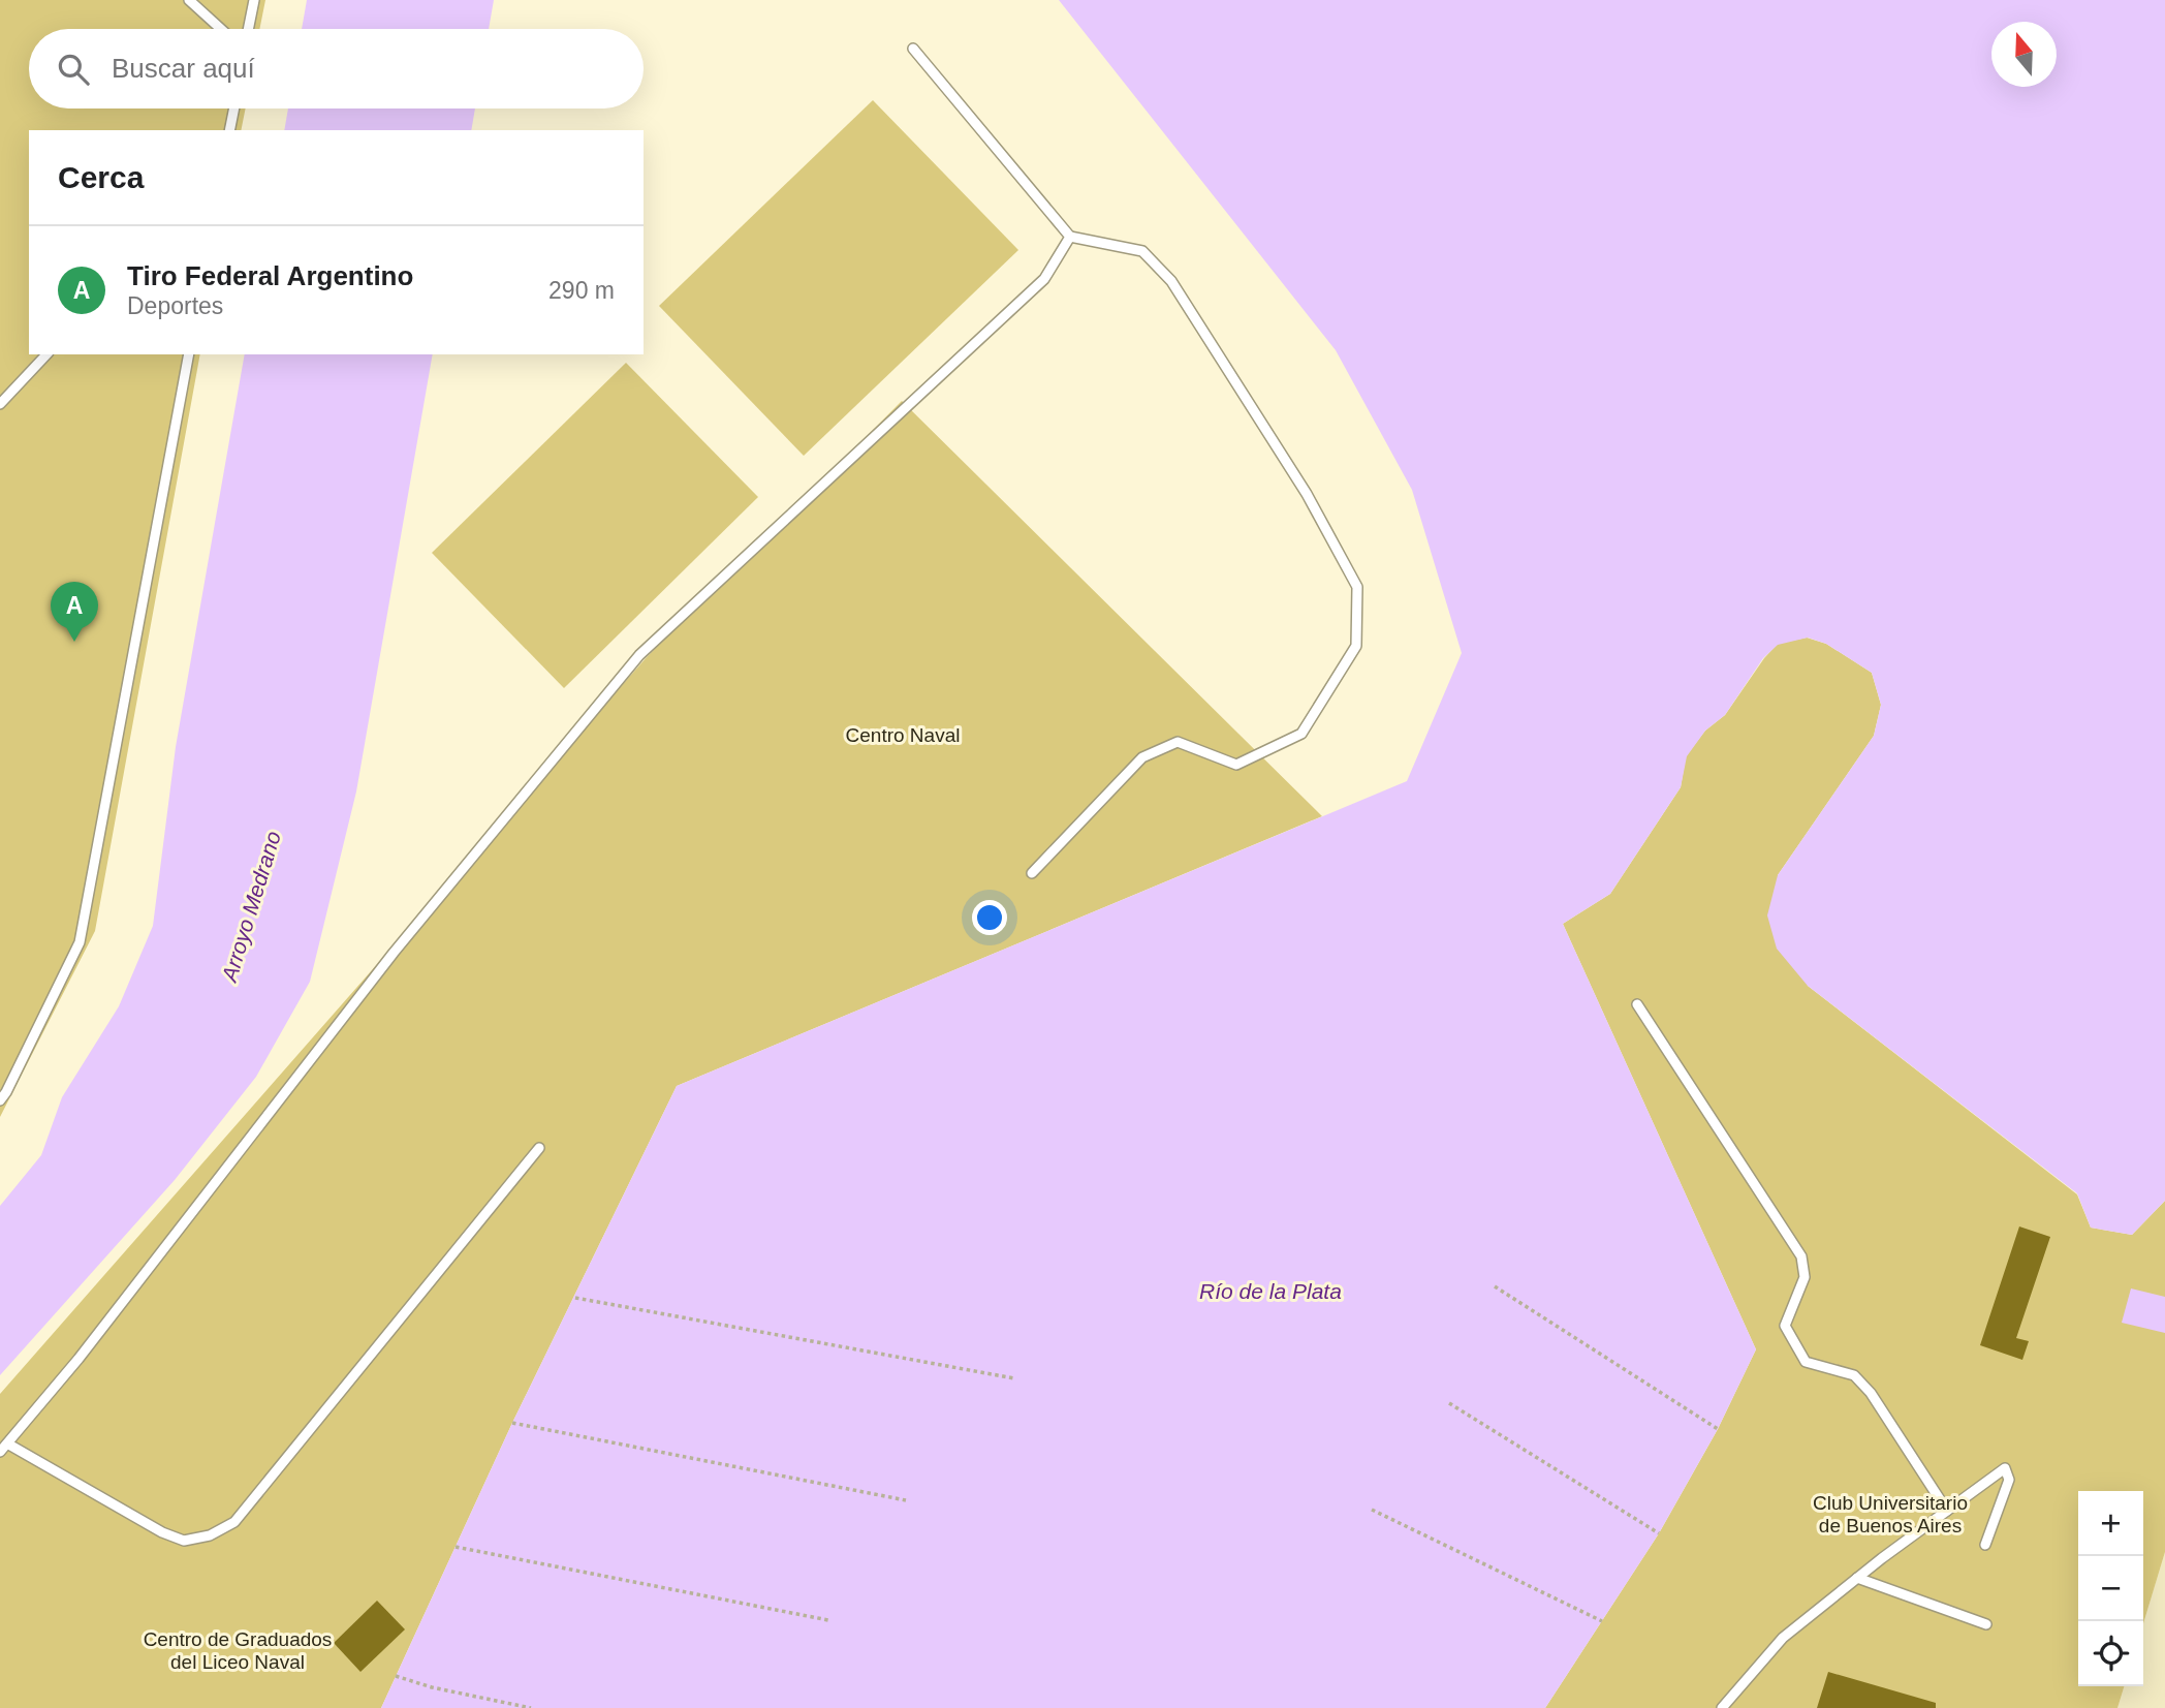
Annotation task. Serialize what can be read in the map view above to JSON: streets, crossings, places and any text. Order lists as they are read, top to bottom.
{
  "water": ["Arroyo Medrano", "Río de la Plata"],
  "parks": ["Centro Naval", "Club Universitario de Buenos Aires", "Centro de Graduados del Liceo Naval"],
  "north": "top",
  "page": {
    "search": "Buscar aquí",
    "heading": "Cerca",
    "list": [
      {
        "mark": "A",
        "name": "Tiro Federal Argentino",
        "note": "Deportes",
        "value": "290 m"
      }
    ],
    "pins": "A",
    "map_buttons": ["+", "−"]
  }
}
